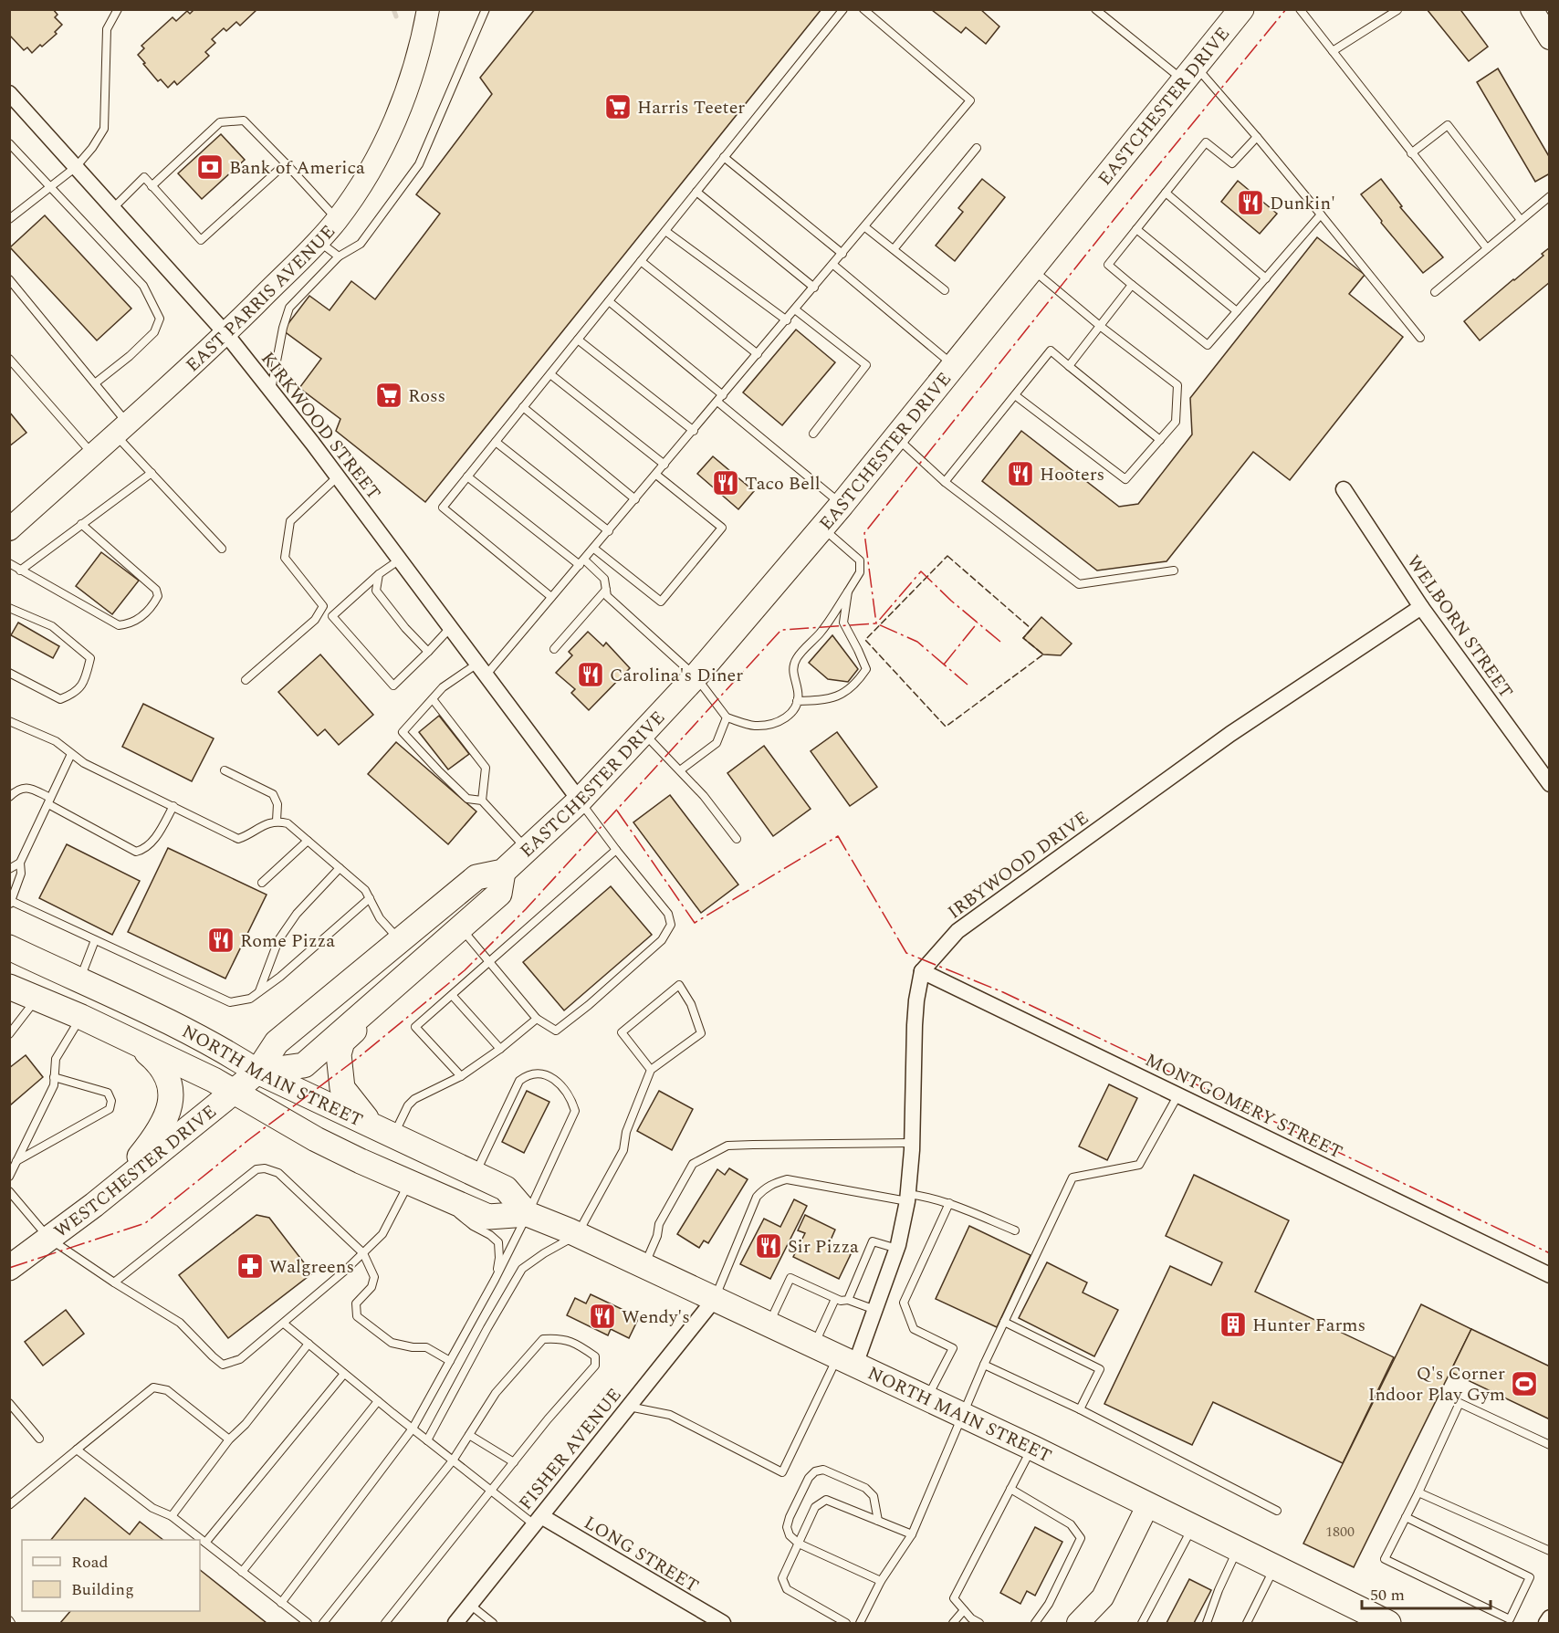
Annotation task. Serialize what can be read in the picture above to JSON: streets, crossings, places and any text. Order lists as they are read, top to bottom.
{
  "streets": {
    "main road": ["EASTCHESTER DRIVE", "NORTH MAIN STREET", "WESTCHESTER DRIVE"],
    "street": [
      "EAST PARRIS AVENUE",
      "KIRKWOOD STREET",
      "WELBORN STREET",
      "IRBYWOOD DRIVE",
      "MONTGOMERY STREET",
      "FISHER AVENUE",
      "LONG STREET"
    ]
  },
  "crossings": [
    ["EASTCHESTER DRIVE", "KIRKWOOD STREET"],
    ["EASTCHESTER DRIVE", "NORTH MAIN STREET"],
    ["EASTCHESTER DRIVE", "WESTCHESTER DRIVE"],
    ["EAST PARRIS AVENUE", "KIRKWOOD STREET"],
    ["WELBORN STREET", "IRBYWOOD DRIVE"],
    ["IRBYWOOD DRIVE", "MONTGOMERY STREET"],
    ["NORTH MAIN STREET", "WESTCHESTER DRIVE"],
    ["NORTH MAIN STREET", "FISHER AVENUE"],
    ["FISHER AVENUE", "LONG STREET"]
  ],
  "places": {
    "supermarket": ["Harris Teeter", "Ross"],
    "bank": ["Bank of America"],
    "restaurant": [
      "Dunkin'",
      "Hooters",
      "Taco Bell",
      "Carolina's Diner",
      "Rome Pizza",
      "Sir Pizza",
      "Wendy's"
    ],
    "pharmacy": ["Walgreens"],
    "building": ["Hunter Farms"],
    "sports": ["Q's Corner Indoor Play Gym"]
  },
  "house_numbers": ["1800"],
  "legend": ["Road", "Building"],
  "scale_bar": "50 m"
}
